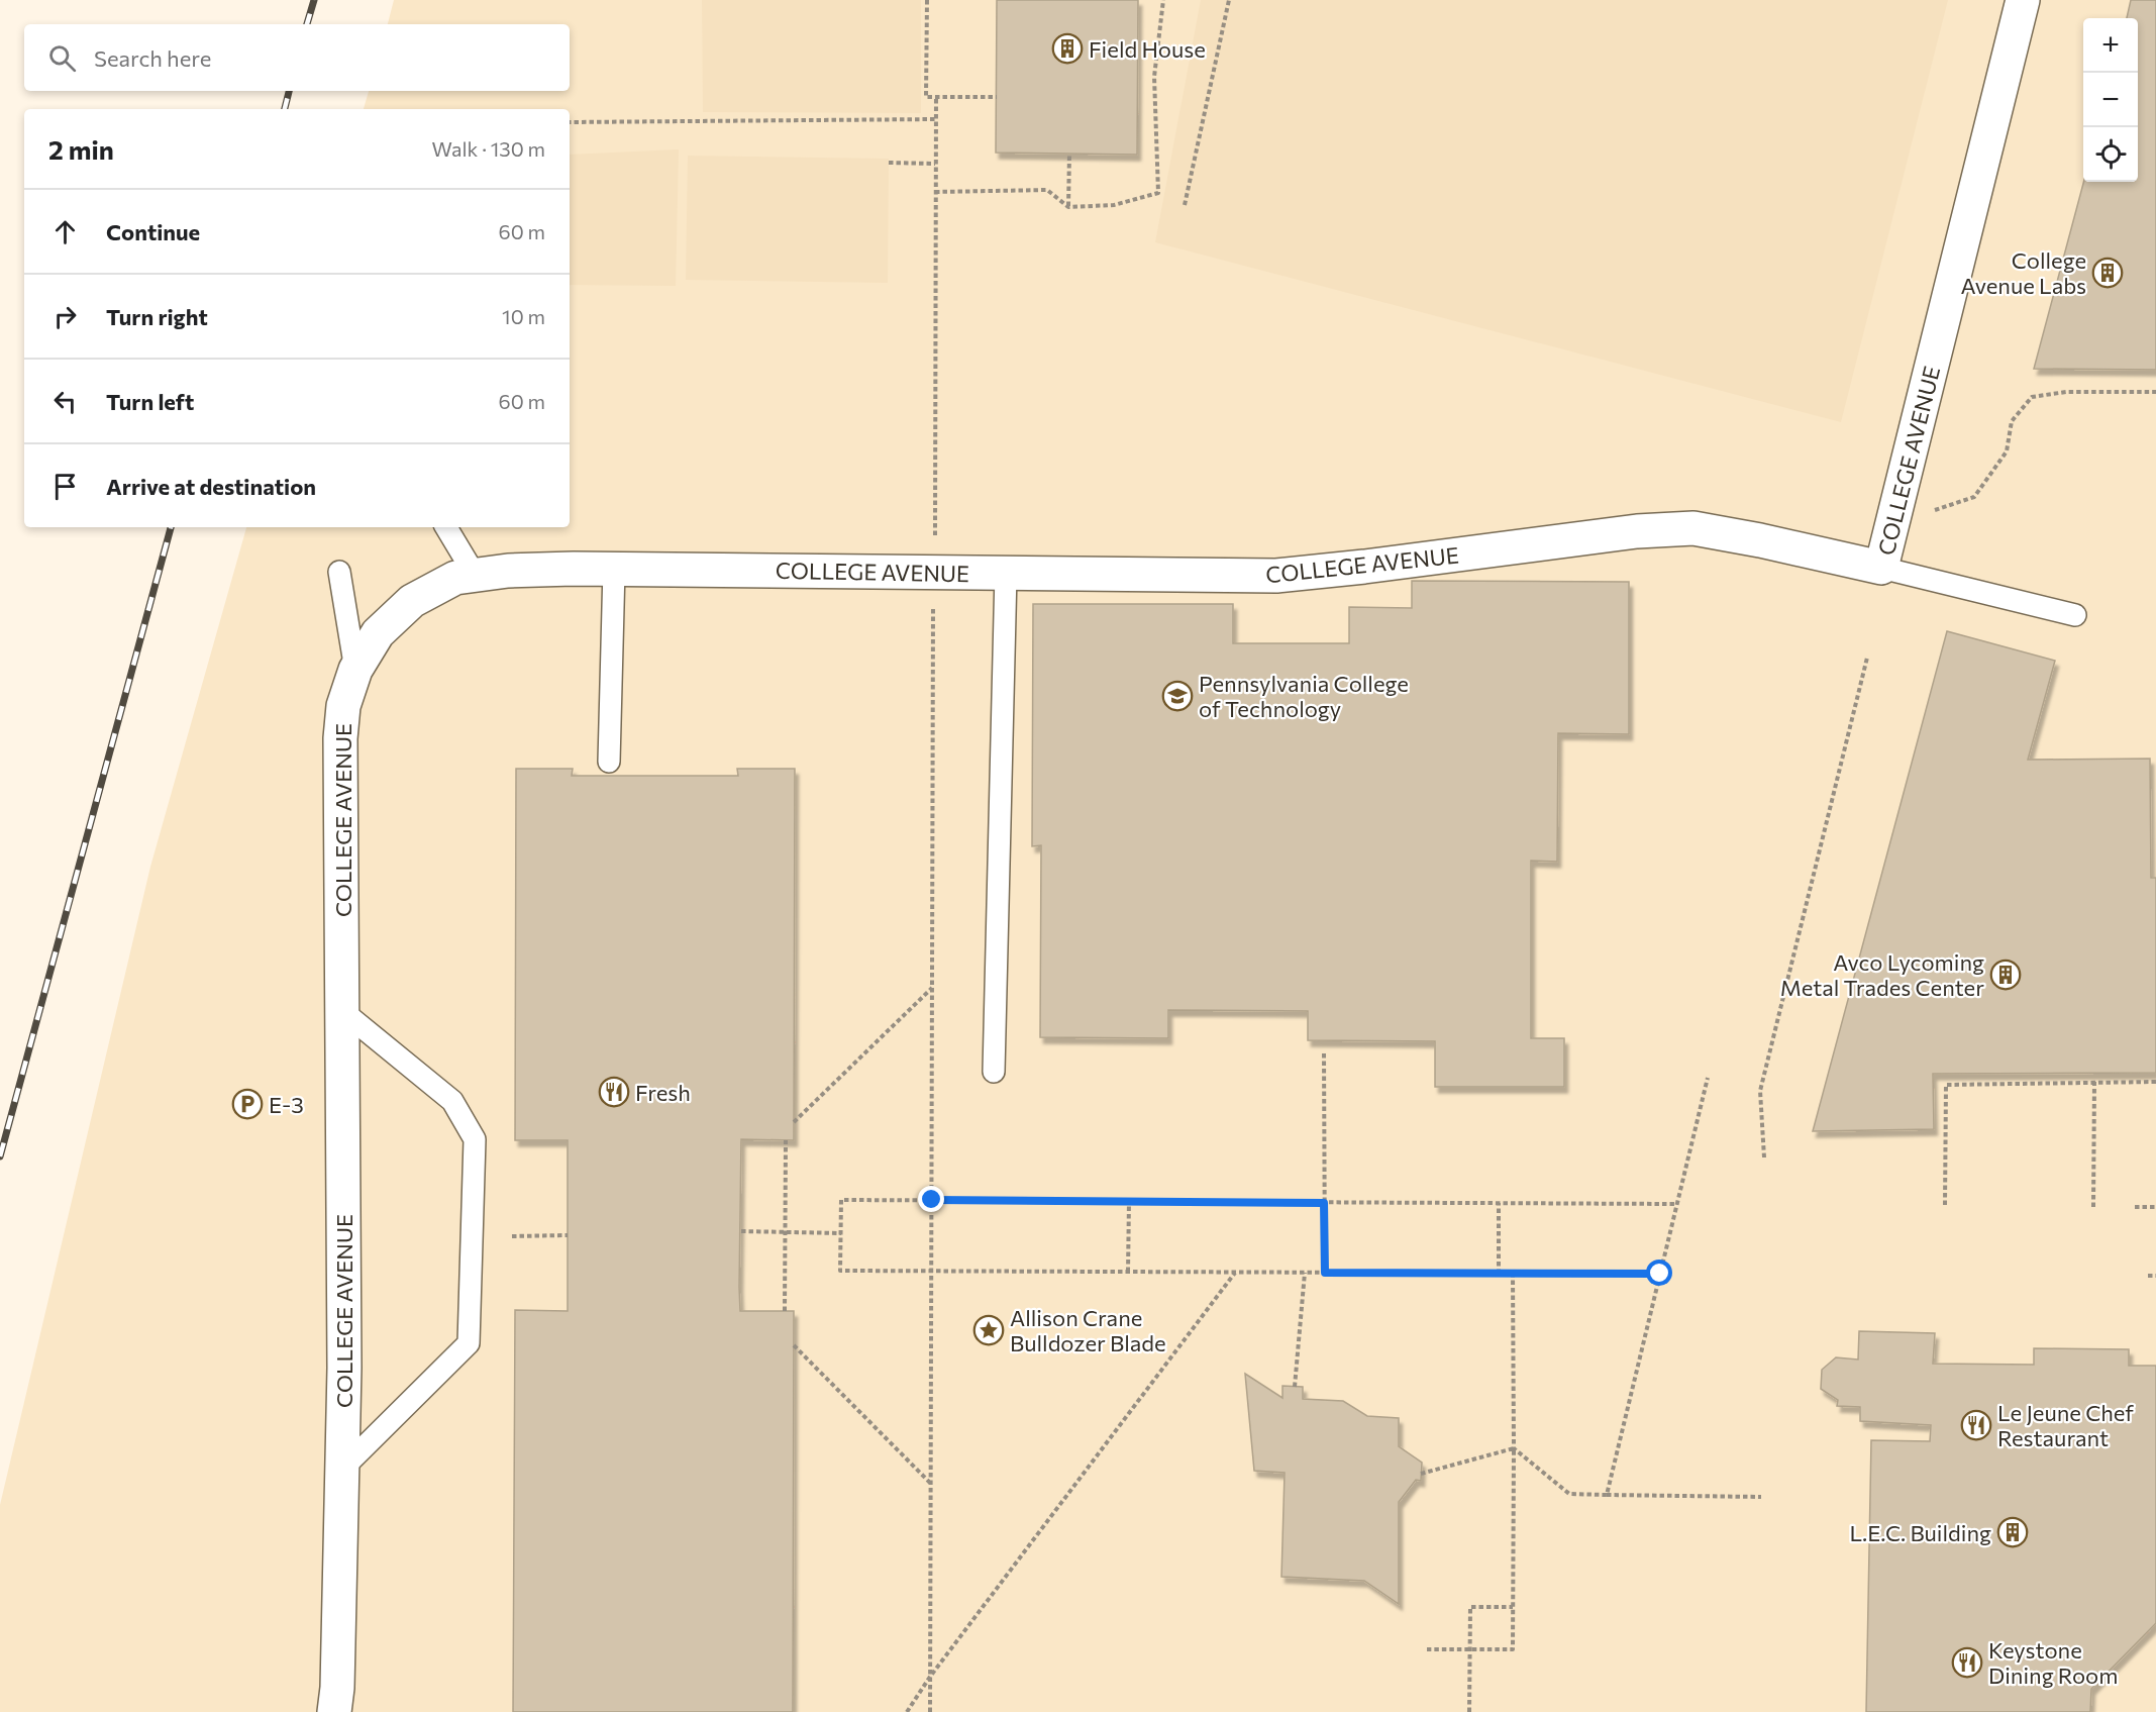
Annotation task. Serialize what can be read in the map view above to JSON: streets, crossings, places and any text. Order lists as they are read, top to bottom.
{
  "streets": {
    "street": ["COLLEGE AVENUE"]
  },
  "places": {
    "building": [
      "Field House",
      "College Avenue Labs",
      "Avco Lycoming Metal Trades Center",
      "L.E.C. Building"
    ],
    "school or university": ["Pennsylvania College of Technology"],
    "restaurant": ["Fresh", "Le Jeune Chef Restaurant", "Keystone Dining Room"],
    "parking": ["E-3"],
    "place": ["Allison Crane Bulldozer Blade"]
  },
  "page": {
    "map_buttons": ["+", "−"],
    "search": "Search here",
    "heading": ["2 min", "Walk · 130 m"],
    "list": [
      ["Continue", "60 m"],
      ["Turn right", "10 m"],
      ["Turn left", "60 m"],
      "Arrive at destination"
    ]
  }
}
